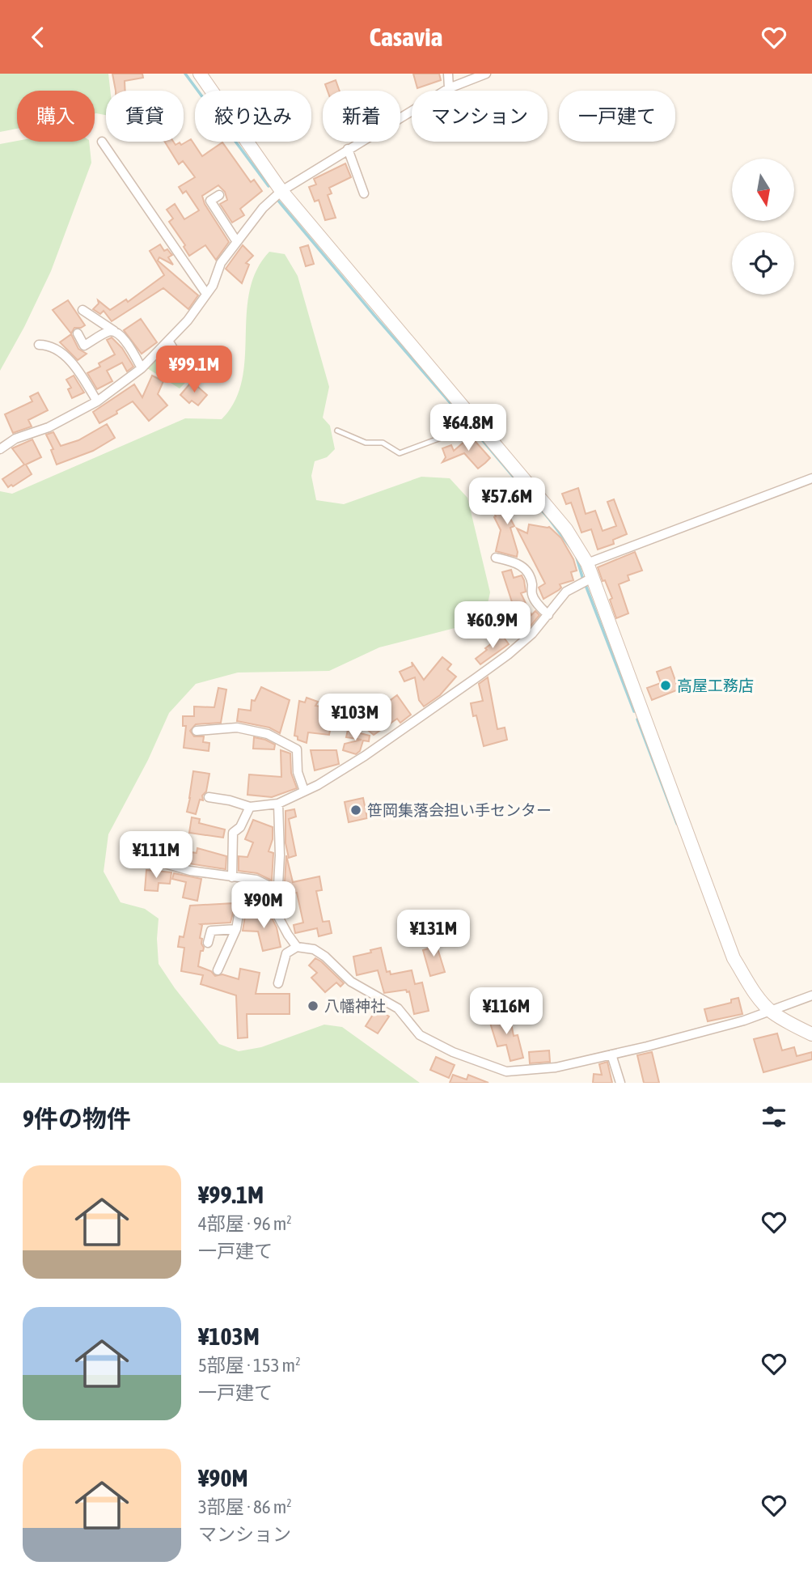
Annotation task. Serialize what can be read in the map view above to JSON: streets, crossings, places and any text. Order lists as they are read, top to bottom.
{
  "places": ["高屋工務店", "笹岡集落会担い手センター", "八幡神社"],
  "north": "bottom",
  "page": {
    "header": "Casavia",
    "chip": [
      "購入",
      "賃貸",
      "絞り込み",
      "新着",
      "マンション",
      "一戸建て"
    ],
    "price": [
      "¥99.1M",
      "¥64.8M",
      "¥57.6M",
      "¥60.9M",
      "¥103M",
      "¥111M",
      "¥90M",
      "¥131M",
      "¥116M"
    ],
    "heading": "9件の物件",
    "list": [
      {
        "name": "¥99.1M",
        "note": "4部屋 · 96 m² · 一戸建て"
      },
      {
        "name": "¥103M",
        "note": "5部屋 · 153 m² · 一戸建て"
      },
      {
        "name": "¥90M",
        "note": "3部屋 · 86 m² · マンション"
      }
    ]
  }
}
